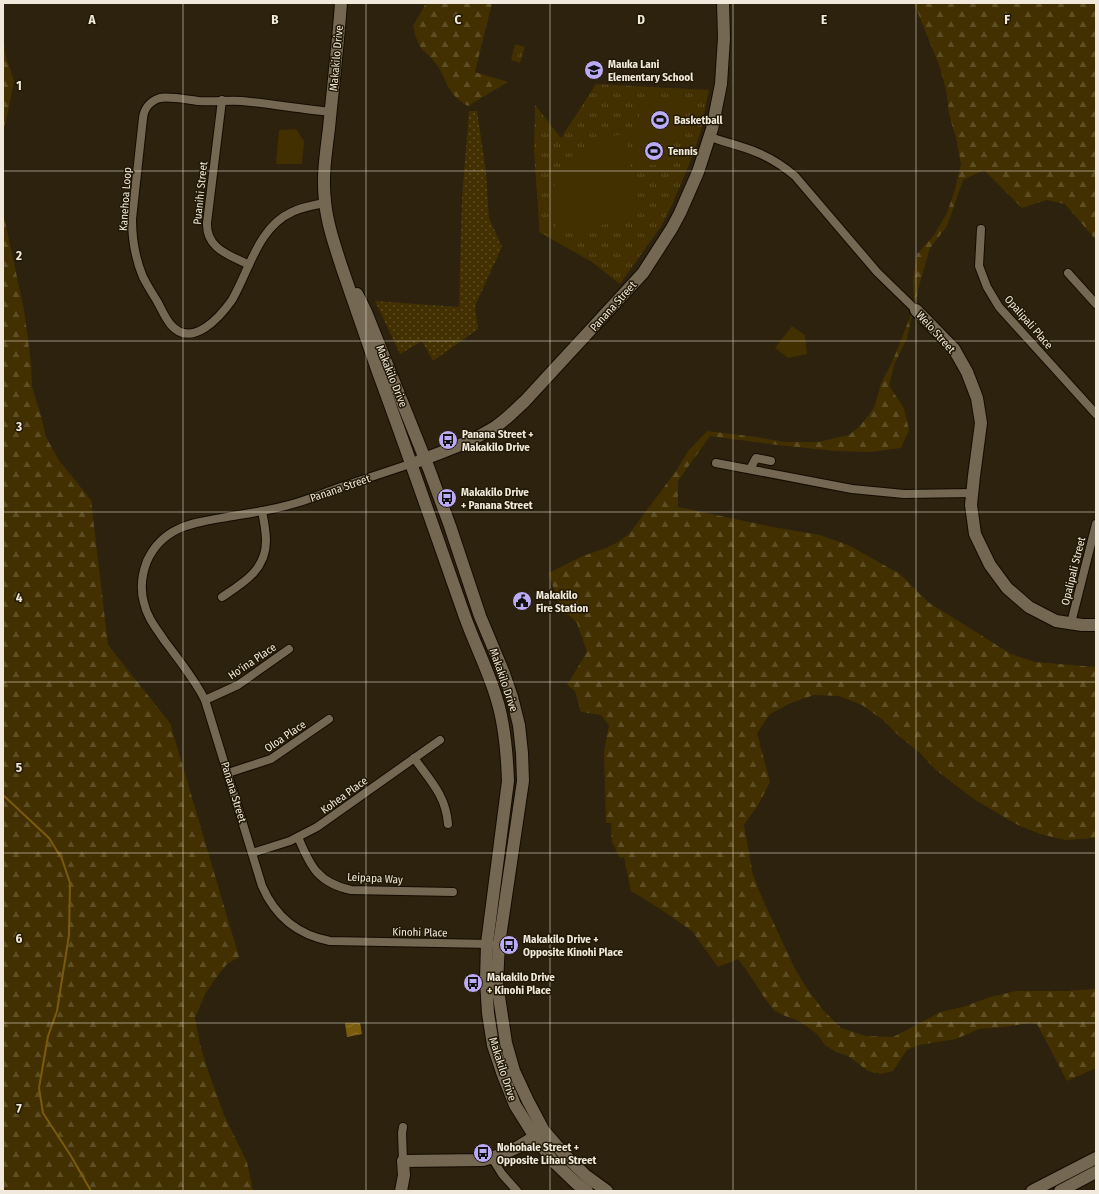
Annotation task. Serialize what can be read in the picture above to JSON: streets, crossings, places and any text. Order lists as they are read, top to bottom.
{
  "streets": {
    "main road": ["Makakilo Drive", "Panana Street", "Welo Street"],
    "street": [
      "Puanihi Street",
      "Kanehoa Loop",
      "Opalipali Place",
      "Opalipali Street",
      "Ho'ina Place",
      "Oloa Place",
      "Kohea Place",
      "Leipapa Way",
      "Kinohi Place"
    ]
  },
  "crossings": [
    ["Makakilo Drive", "Kanehoa Loop"],
    ["Makakilo Drive", "Panana Street"],
    ["Makakilo Drive", "Kinohi Place"],
    ["Puanihi Street", "Kanehoa Loop"],
    ["Panana Street", "Welo Street"],
    ["Panana Street", "Ho'ina Place"],
    ["Panana Street", "Oloa Place"],
    ["Panana Street", "Kohea Place"],
    ["Panana Street", "Kinohi Place"],
    ["Welo Street", "Opalipali Street"],
    ["Kohea Place", "Leipapa Way"]
  ],
  "places": {
    "school or university": ["Mauka Lani Elementary School"],
    "sports": ["Basketball", "Tennis"],
    "bus stop": [
      "Panana Street + Makakilo Drive",
      "Makakilo Drive + Panana Street",
      "Makakilo Drive + Opposite Kinohi Place",
      "Makakilo Drive + Kinohi Place",
      "Nohohale Street + Opposite Lihau Street"
    ],
    "public building": ["Makakilo Fire Station"]
  },
  "grid": {
    "columns": [
      "A",
      "B",
      "C",
      "D",
      "E",
      "F"
    ],
    "rows": [
      "1",
      "2",
      "3",
      "4",
      "5",
      "6",
      "7"
    ]
  }
}
